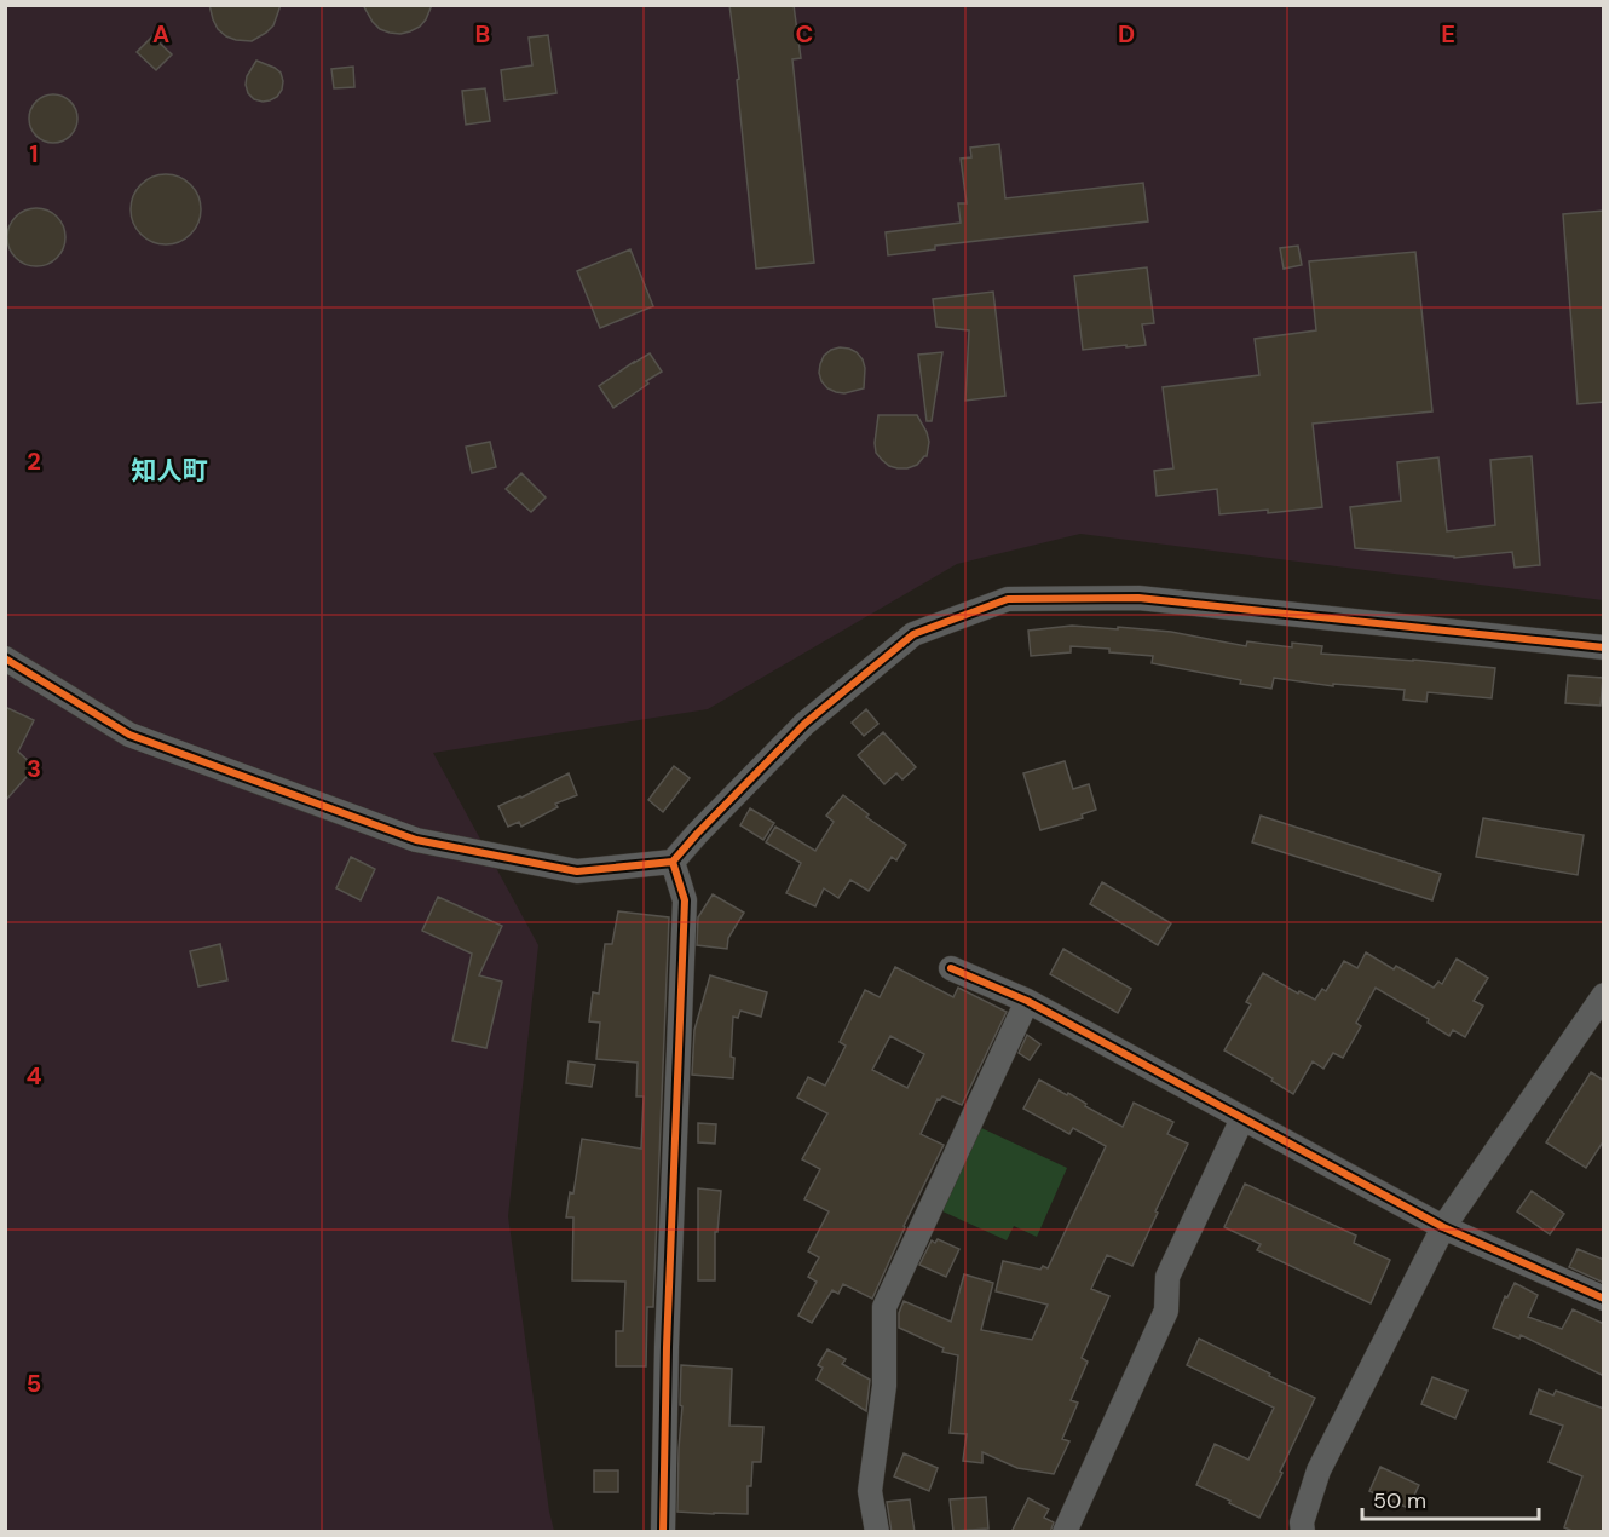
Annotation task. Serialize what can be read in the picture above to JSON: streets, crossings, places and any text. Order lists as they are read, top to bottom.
{
  "districts": ["知人町"],
  "scale_bar": "50 m",
  "grid": {
    "columns": [
      "A",
      "B",
      "C",
      "D",
      "E"
    ],
    "rows": [
      "1",
      "2",
      "3",
      "4",
      "5"
    ]
  }
}
